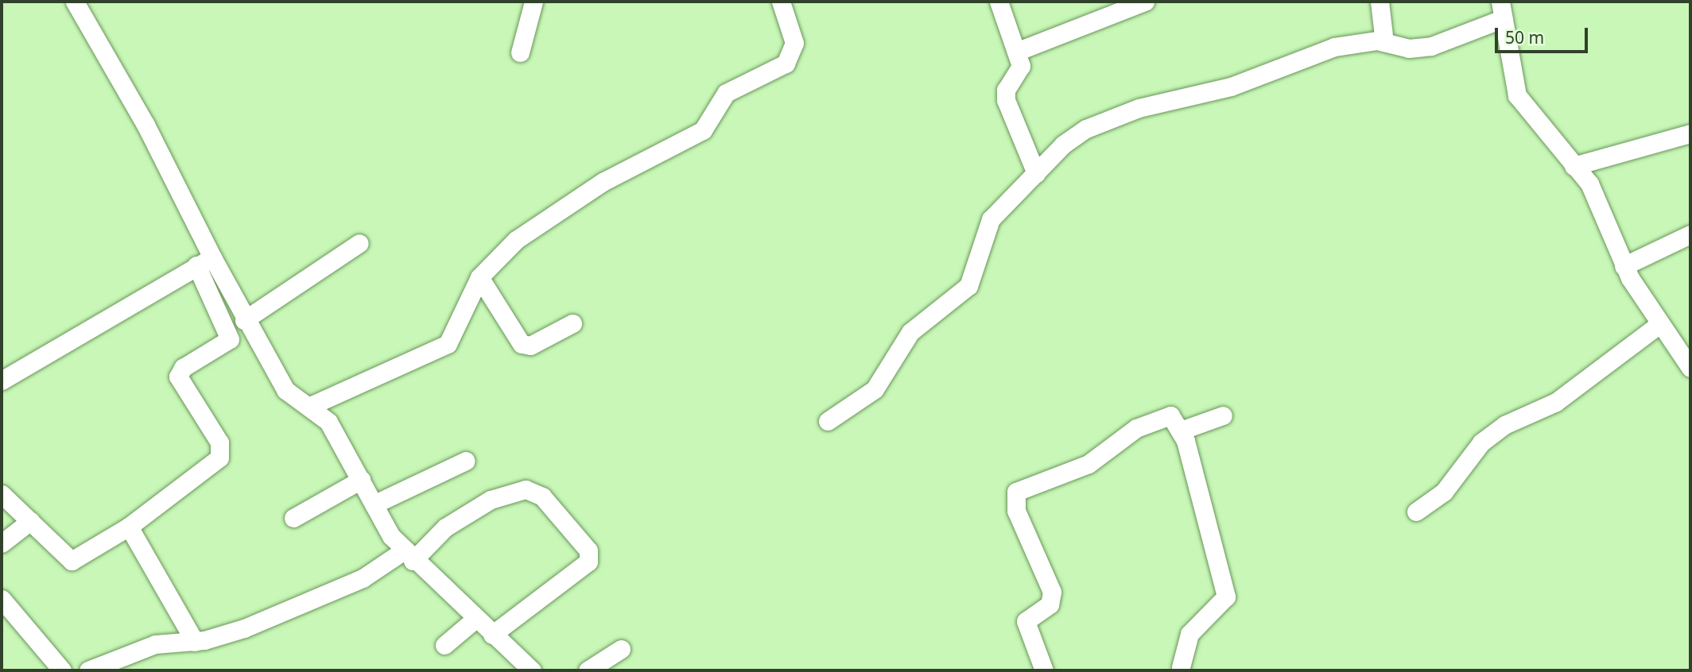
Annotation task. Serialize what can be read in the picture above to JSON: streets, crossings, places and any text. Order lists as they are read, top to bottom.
{
  "scale_bar": "50 m"
}
